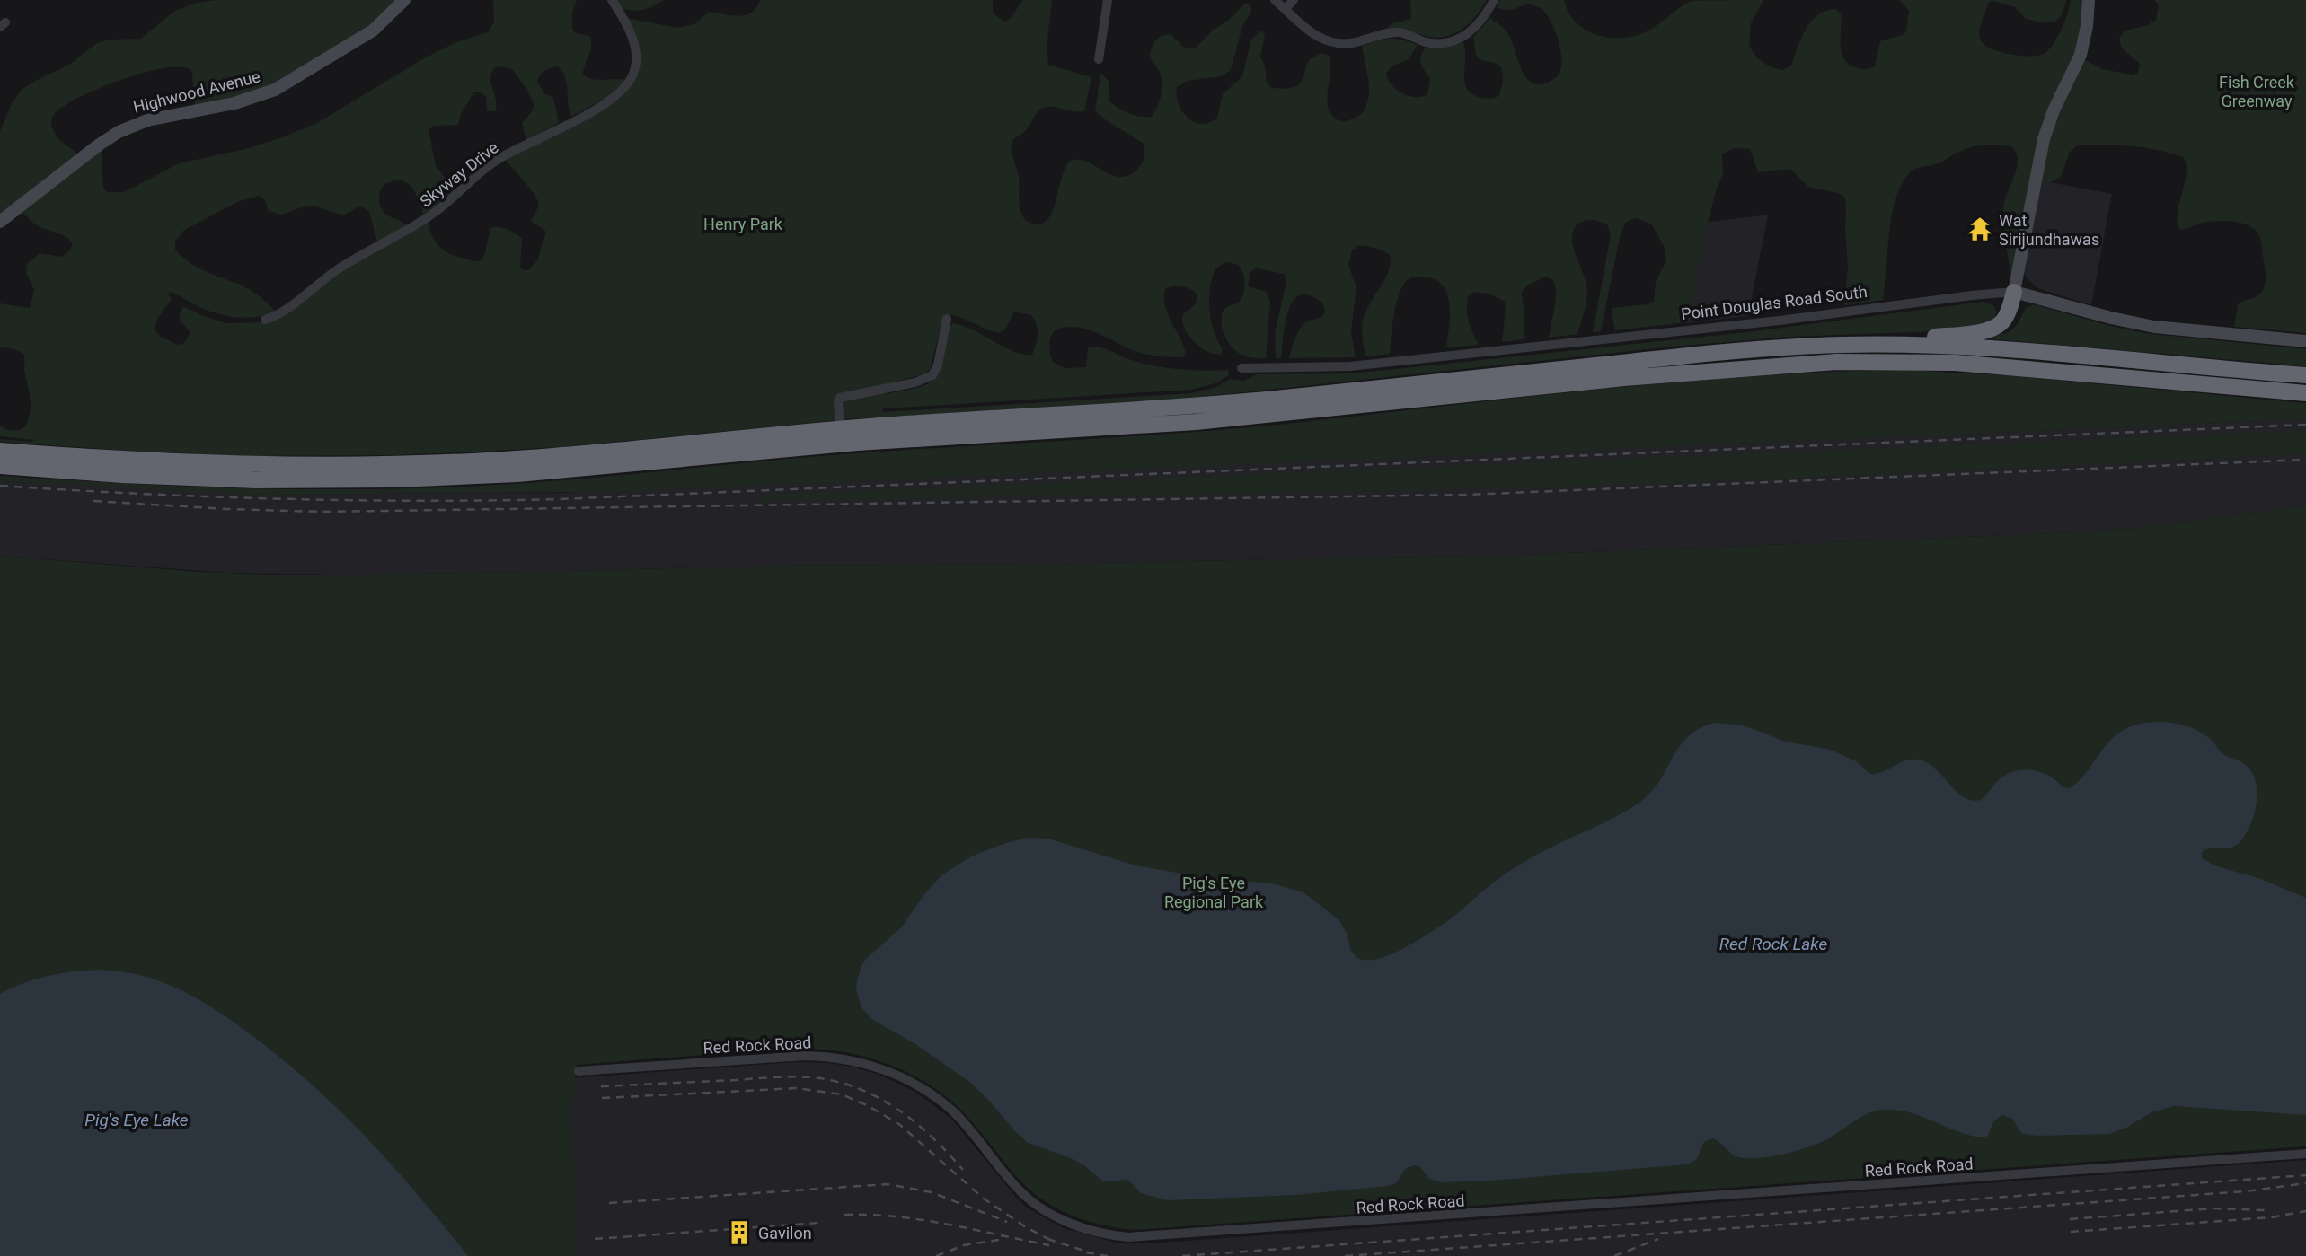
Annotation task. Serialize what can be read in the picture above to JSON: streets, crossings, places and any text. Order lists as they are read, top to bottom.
{
  "streets": {
    "street": [
      "Highwood Avenue",
      "Skyway Drive",
      "Point Douglas Road South",
      "Red Rock Road"
    ]
  },
  "water": ["Red Rock Lake", "Pig's Eye Lake"],
  "parks": ["Fish Creek Greenway", "Henry Park", "Pig's Eye Regional Park"],
  "places": {
    "temple": ["Wat Sirijundhawas"],
    "building": ["Gavilon"]
  }
}
